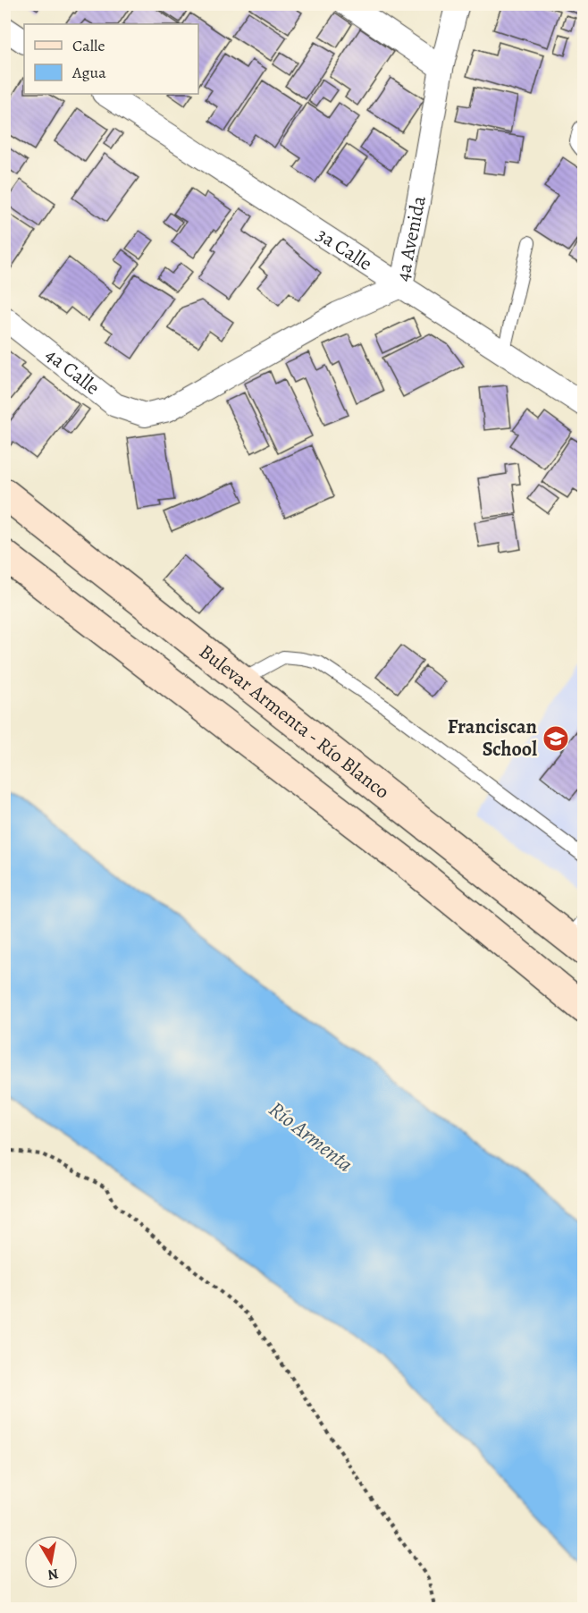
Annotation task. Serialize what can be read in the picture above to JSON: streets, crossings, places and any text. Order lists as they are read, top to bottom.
{
  "streets": {
    "main road": ["Bulevar Armenta - Río Blanco"],
    "street": ["4a Avenida", "3a Calle", "4a Calle"]
  },
  "crossings": [
    ["4a Avenida", "3a Calle"],
    ["4a Avenida", "4a Calle"]
  ],
  "water": ["Río Armenta"],
  "places": {
    "school or university": ["Franciscan School"]
  },
  "legend": ["Calle", "Agua"],
  "north": "bottom"
}
